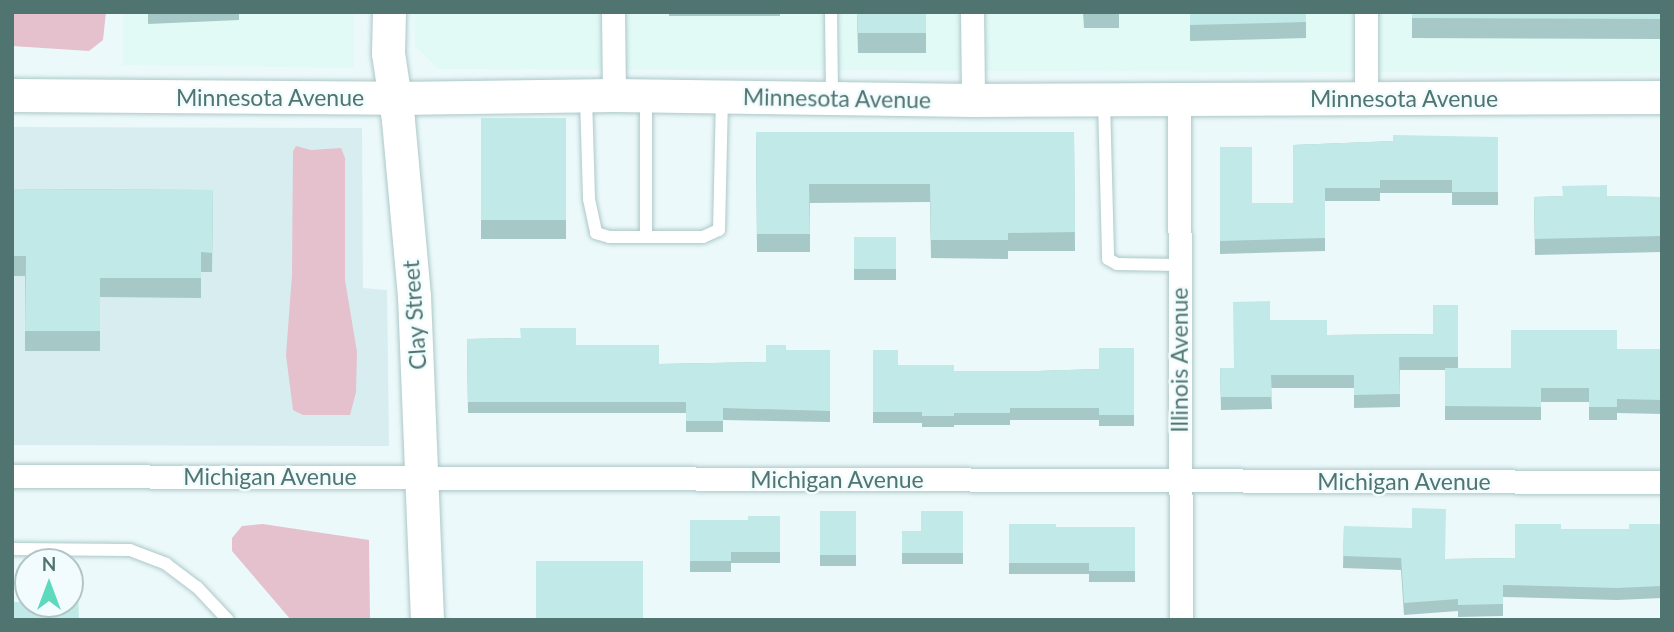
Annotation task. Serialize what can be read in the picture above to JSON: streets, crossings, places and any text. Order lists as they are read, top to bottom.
{
  "streets": {
    "street": [
      "Minnesota Avenue",
      "Clay Street",
      "Illinois Avenue",
      "Michigan Avenue"
    ]
  },
  "crossings": [
    ["Minnesota Avenue", "Clay Street"],
    ["Minnesota Avenue", "Illinois Avenue"],
    ["Clay Street", "Michigan Avenue"],
    ["Illinois Avenue", "Michigan Avenue"]
  ],
  "north": "top"
}
